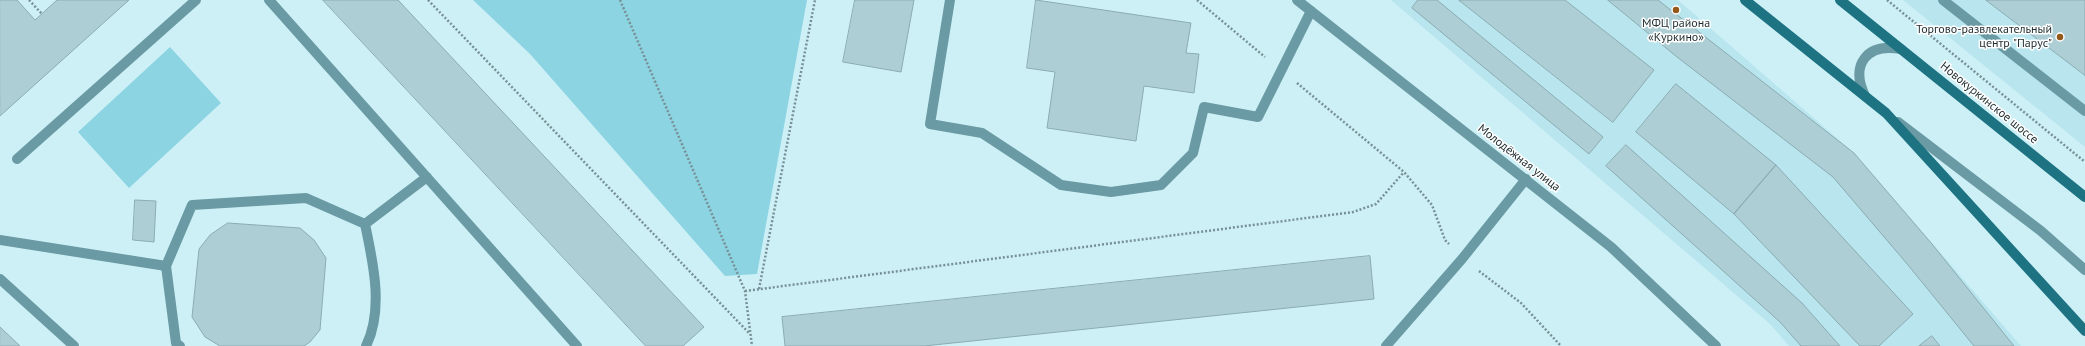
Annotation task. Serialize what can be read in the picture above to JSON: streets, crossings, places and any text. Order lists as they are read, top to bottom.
{
  "streets": {
    "main road": ["Новокуркинское шоссе"],
    "street": ["Молодёжная улица"]
  },
  "places": ["МФЦ района «Куркино»", "Торгово-развлекательный центр \"Парус\""]
}
